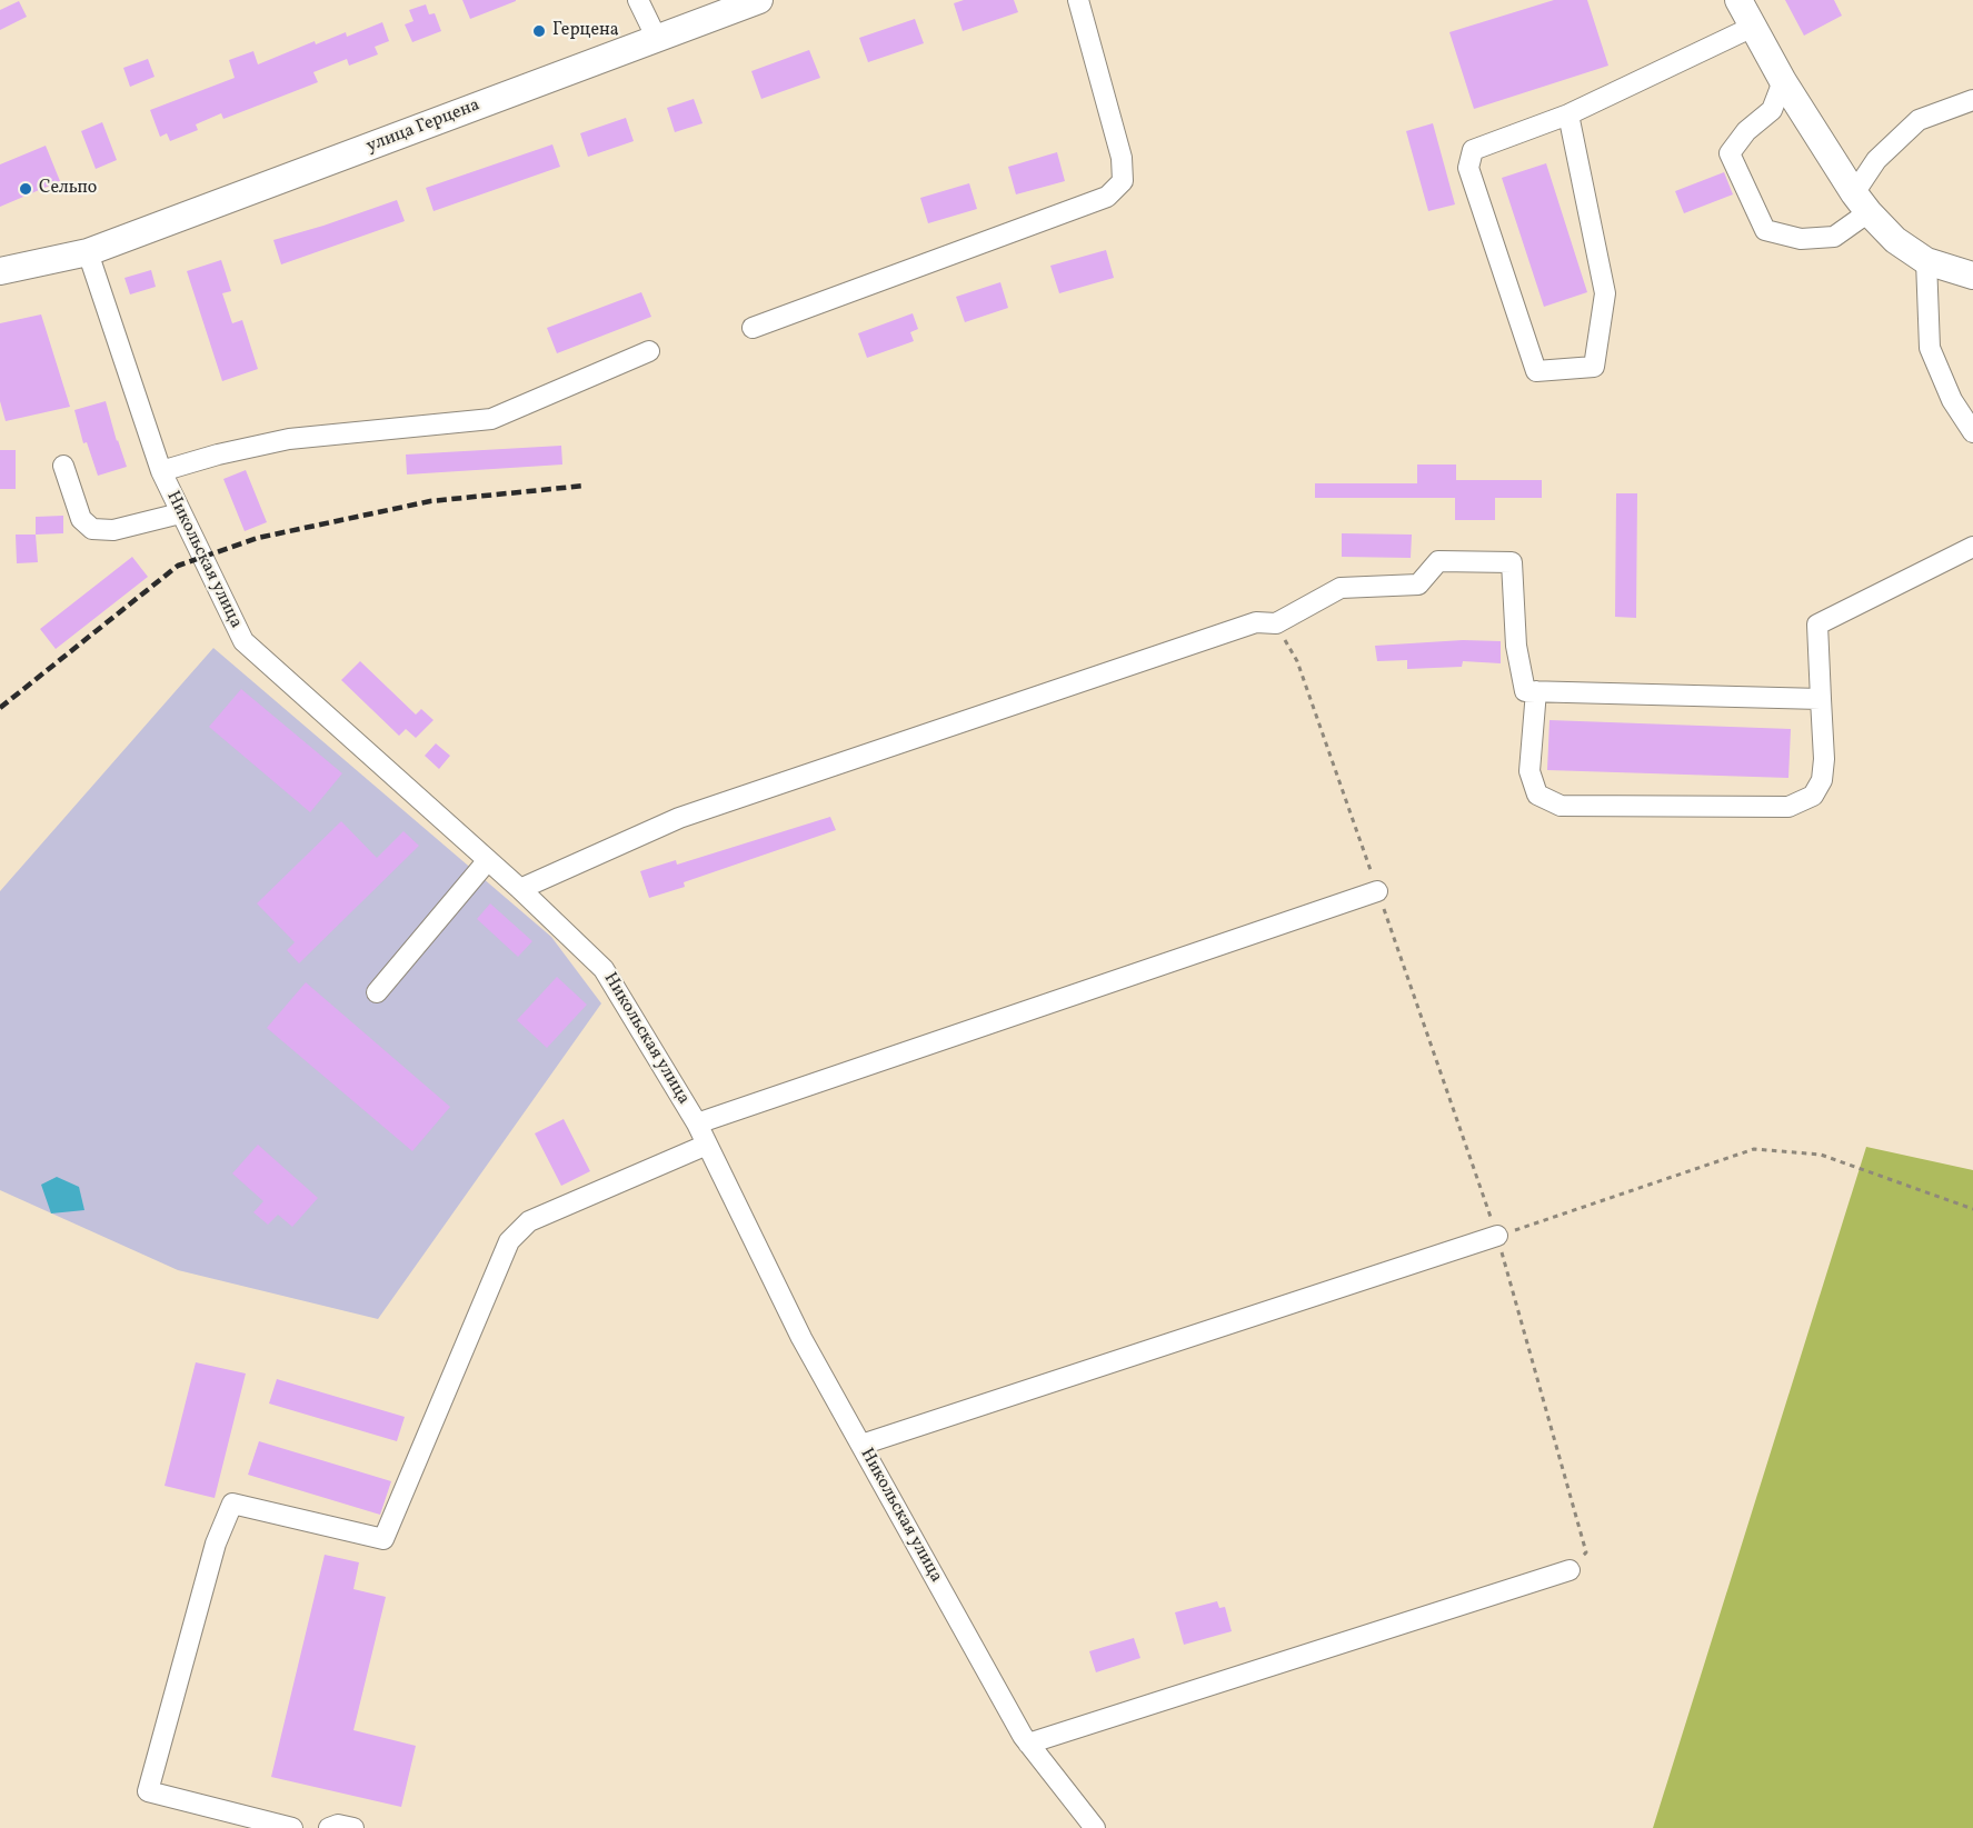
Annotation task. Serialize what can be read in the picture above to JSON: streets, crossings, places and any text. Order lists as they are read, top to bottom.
{
  "streets": {
    "main road": ["улица Герцена"],
    "street": ["Никольская улица"]
  },
  "crossings": [
    ["улица Герцена", "Никольская улица"]
  ],
  "places": ["Герцена", "Сельпо"]
}
